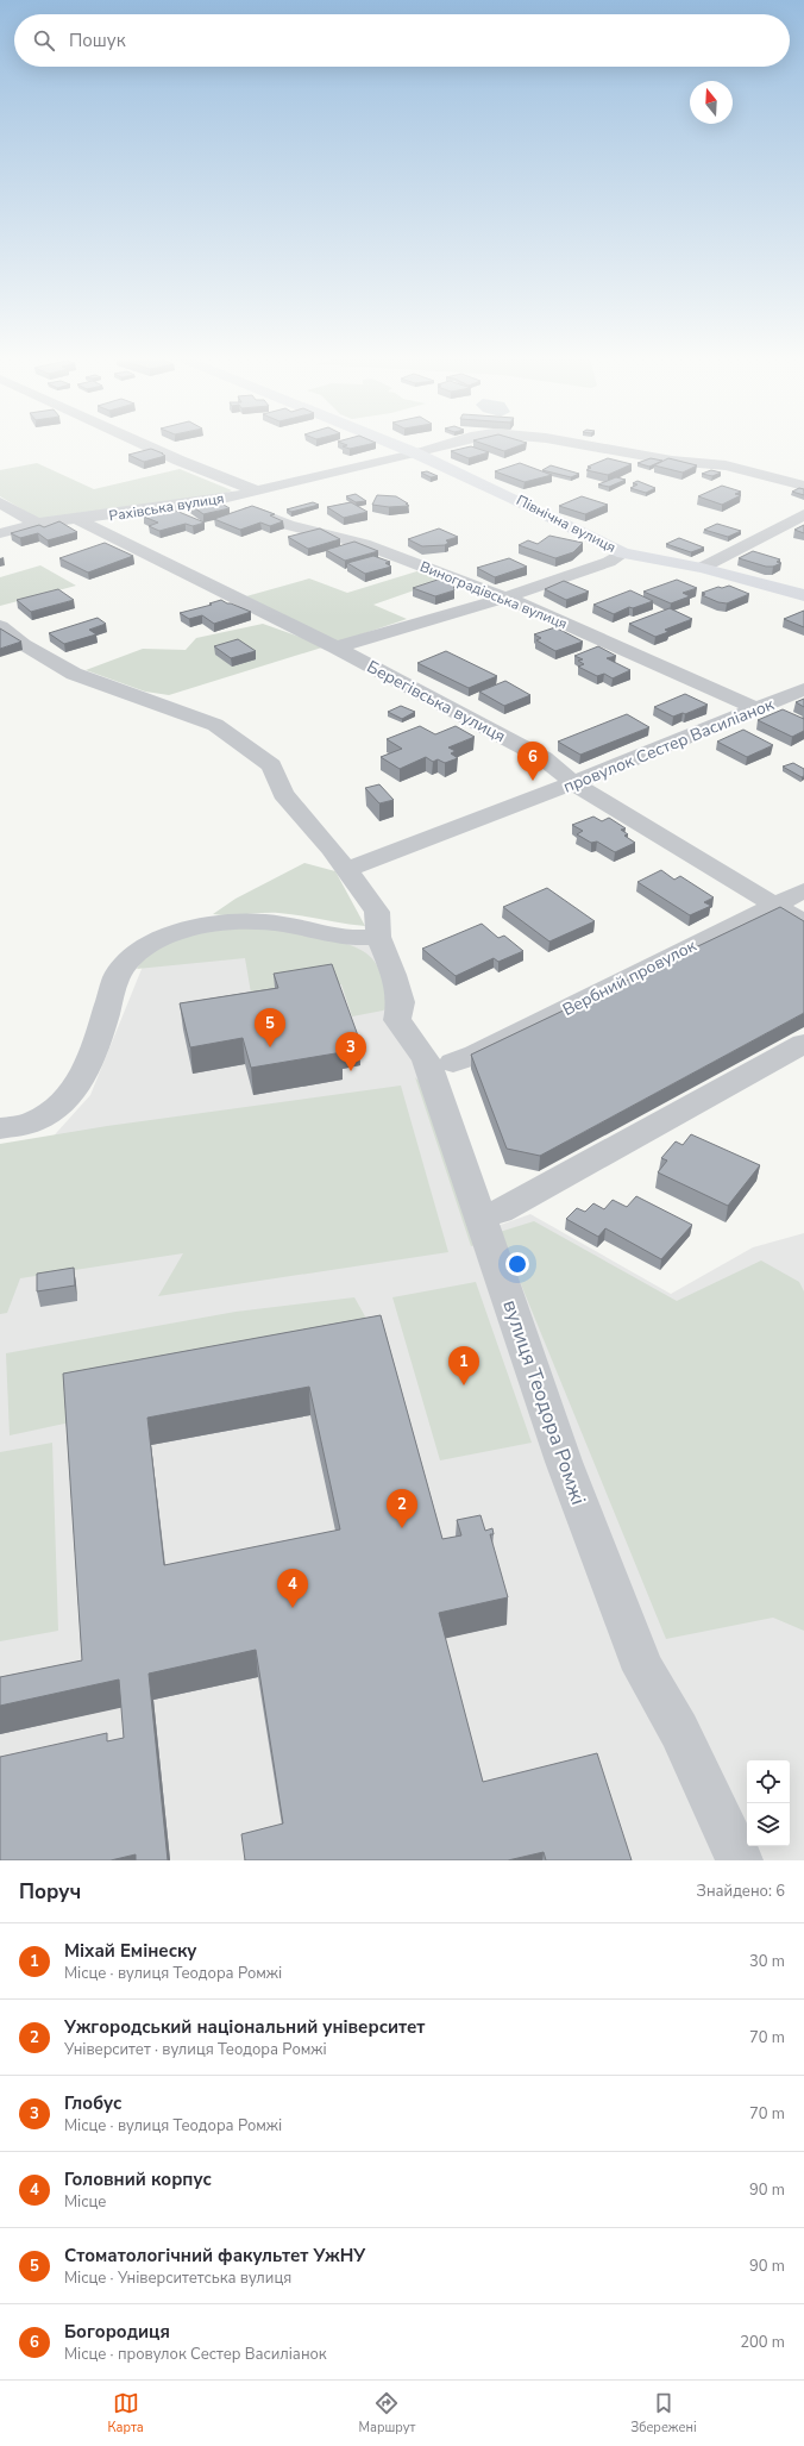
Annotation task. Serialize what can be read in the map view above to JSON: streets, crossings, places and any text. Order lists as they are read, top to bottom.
{
  "streets": {
    "street": [
      "Рахівська вулиця",
      "Північна вулиця",
      "Виноградівська вулиця",
      "Берегівська вулиця",
      "провулок Сестер Василіанок",
      "Вербний провулок",
      "вулиця Теодора Ромжі"
    ]
  },
  "crossings": [
    ["Рахівська вулиця", "Північна вулиця"],
    ["Рахівська вулиця", "Виноградівська вулиця"],
    ["Рахівська вулиця", "Берегівська вулиця"],
    ["Виноградівська вулиця", "провулок Сестер Василіанок"],
    ["Берегівська вулиця", "провулок Сестер Василіанок"],
    ["Берегівська вулиця", "Вербний провулок"],
    ["провулок Сестер Василіанок", "вулиця Теодора Ромжі"]
  ],
  "north": "top",
  "page": {
    "search": "Пошук",
    "pins": [
      "6",
      "5",
      "3",
      "1",
      "2",
      "4"
    ],
    "heading": ["Поруч", "Знайдено: 6"],
    "list": [
      {
        "mark": "1",
        "name": "Міхай Емінеску",
        "note": "Місце · вулиця Теодора Ромжі",
        "value": "30 m"
      },
      {
        "mark": "2",
        "name": "Ужгородський національний університет",
        "note": "Університет · вулиця Теодора Ромжі",
        "value": "70 m"
      },
      {
        "mark": "3",
        "name": "Глобус",
        "note": "Місце · вулиця Теодора Ромжі",
        "value": "70 m"
      },
      {
        "mark": "4",
        "name": "Головний корпус",
        "note": "Місце",
        "value": "90 m"
      },
      {
        "mark": "5",
        "name": "Стоматологічний факультет УжНУ",
        "note": "Місце · Університетська вулиця",
        "value": "90 m"
      },
      {
        "mark": "6",
        "name": "Богородиця",
        "note": "Місце · провулок Сестер Василіанок",
        "value": "200 m"
      }
    ],
    "nav": ["Карта", "Маршрут", "Збережені"]
  }
}
